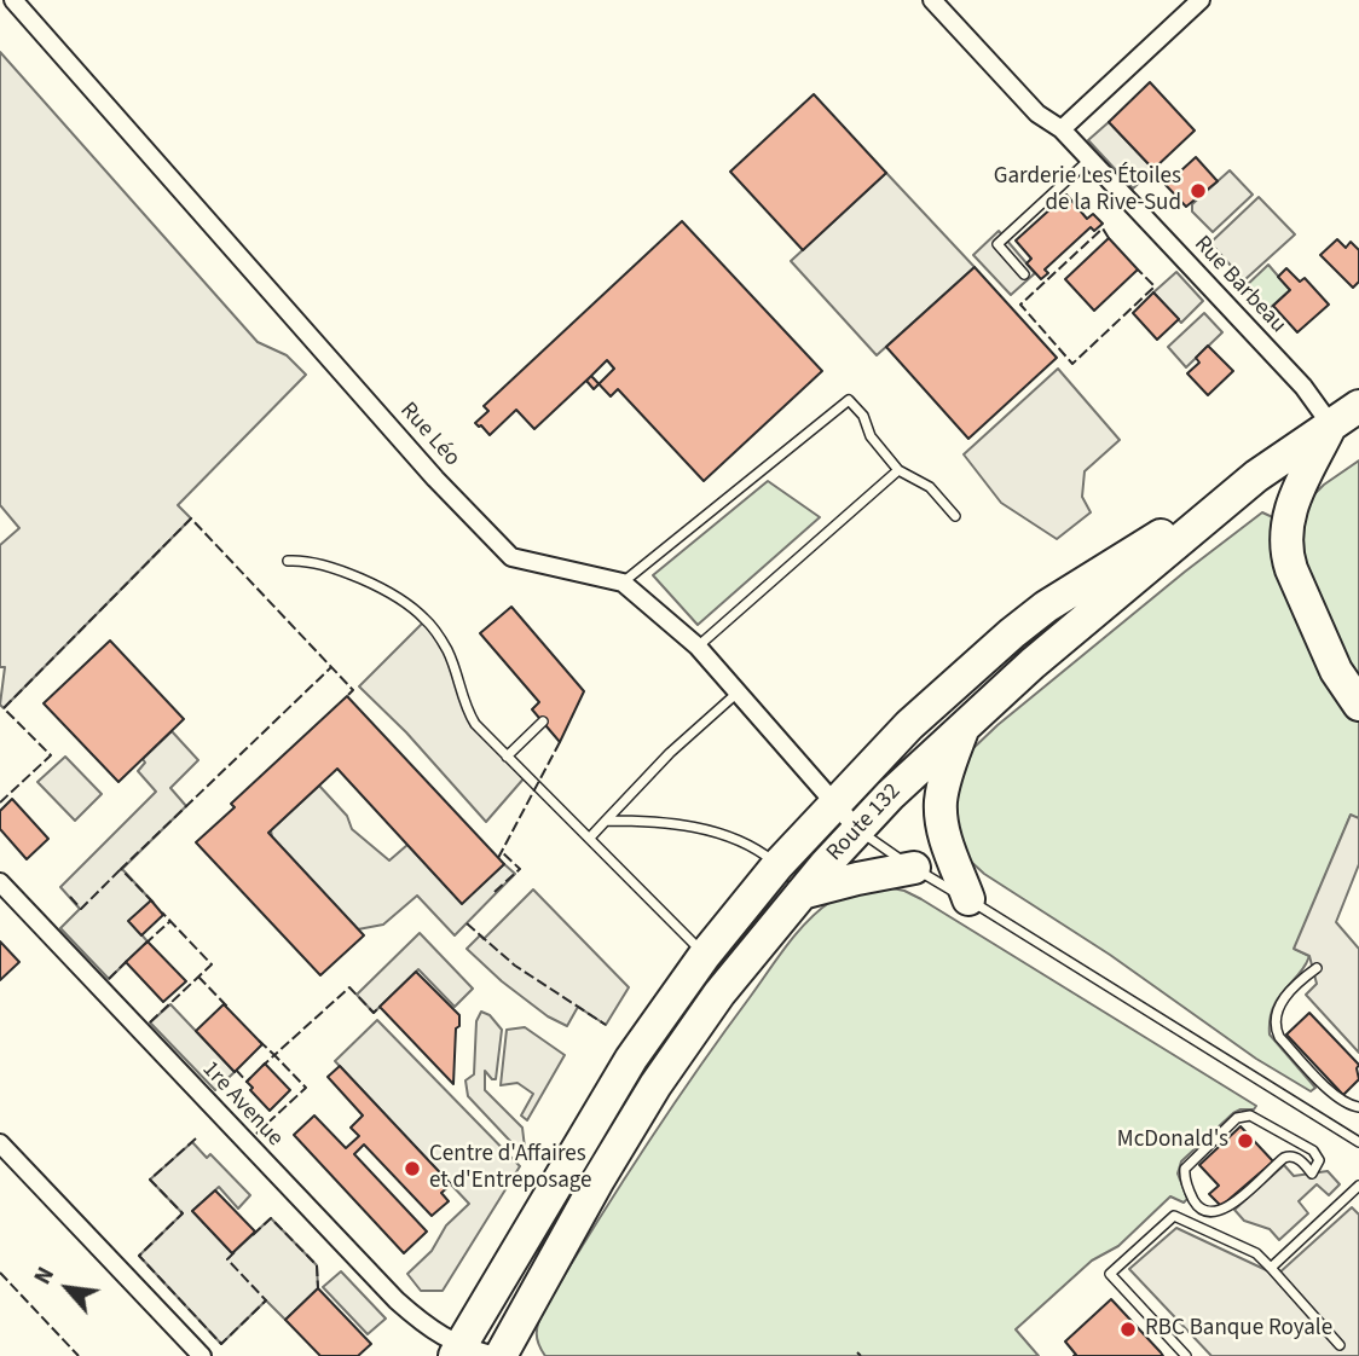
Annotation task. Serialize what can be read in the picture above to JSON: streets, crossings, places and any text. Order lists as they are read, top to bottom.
{
  "streets": {
    "highway": ["Route 132"],
    "street": ["Rue Barbeau", "Rue Léo", "1re Avenue"]
  },
  "crossings": [
    ["Rue Barbeau", "Route 132"],
    ["Rue Léo", "Route 132"],
    ["Route 132", "1re Avenue"]
  ],
  "places": [
    "Garderie Les Étoiles de la Rive-Sud",
    "McDonald's",
    "Centre d'Affaires et d'Entreposage",
    "RBC Banque Royale"
  ],
  "north": "top left"
}
